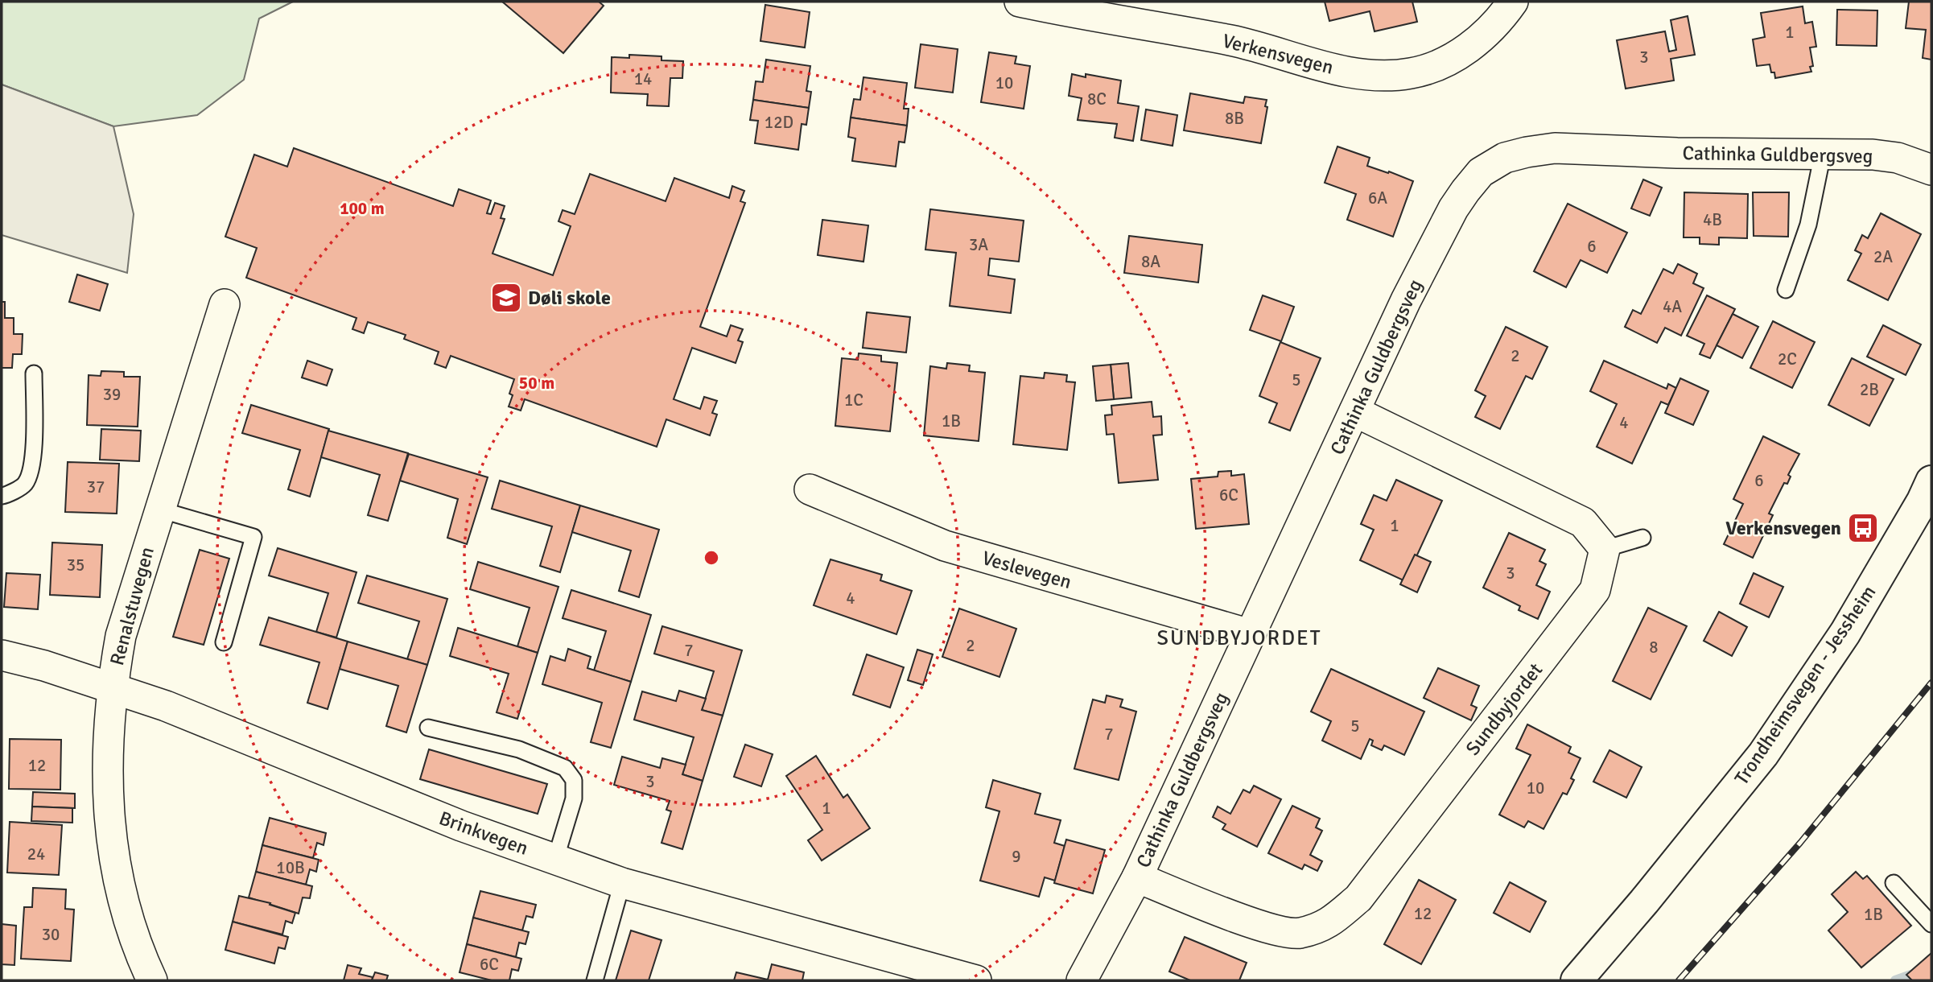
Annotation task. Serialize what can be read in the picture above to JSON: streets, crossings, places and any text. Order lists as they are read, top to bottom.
{
  "streets": {
    "main road": ["Trondheimsvegen - Jessheim"],
    "street": [
      "Verkensvegen",
      "Cathinka Guldbergsveg",
      "Veslevegen",
      "Renalstuvegen",
      "Sundbyjordet",
      "Brinkvegen"
    ]
  },
  "crossings": [
    ["Cathinka Guldbergsveg", "Veslevegen"],
    ["Cathinka Guldbergsveg", "Sundbyjordet"],
    ["Renalstuvegen", "Brinkvegen"]
  ],
  "districts": ["SUNDBYJORDET"],
  "places": {
    "school or university": ["Døli skole"],
    "bus stop": ["Verkensvegen"]
  },
  "house_numbers": [
    "1",
    "3",
    "14",
    "10",
    "8C",
    "8B",
    "12D",
    "6A",
    "4B",
    "3A",
    "6",
    "2A",
    "8A",
    "4A",
    "2",
    "2C",
    "5",
    "2B",
    "39",
    "1C",
    "1B",
    "4",
    "6",
    "37",
    "6C",
    "1",
    "35",
    "3",
    "4",
    "2",
    "8",
    "7",
    "5",
    "7",
    "12",
    "3",
    "10",
    "1",
    "24",
    "9",
    "10B",
    "12",
    "1B",
    "30",
    "6C"
  ],
  "rings": ["100 m", "50 m"]
}
